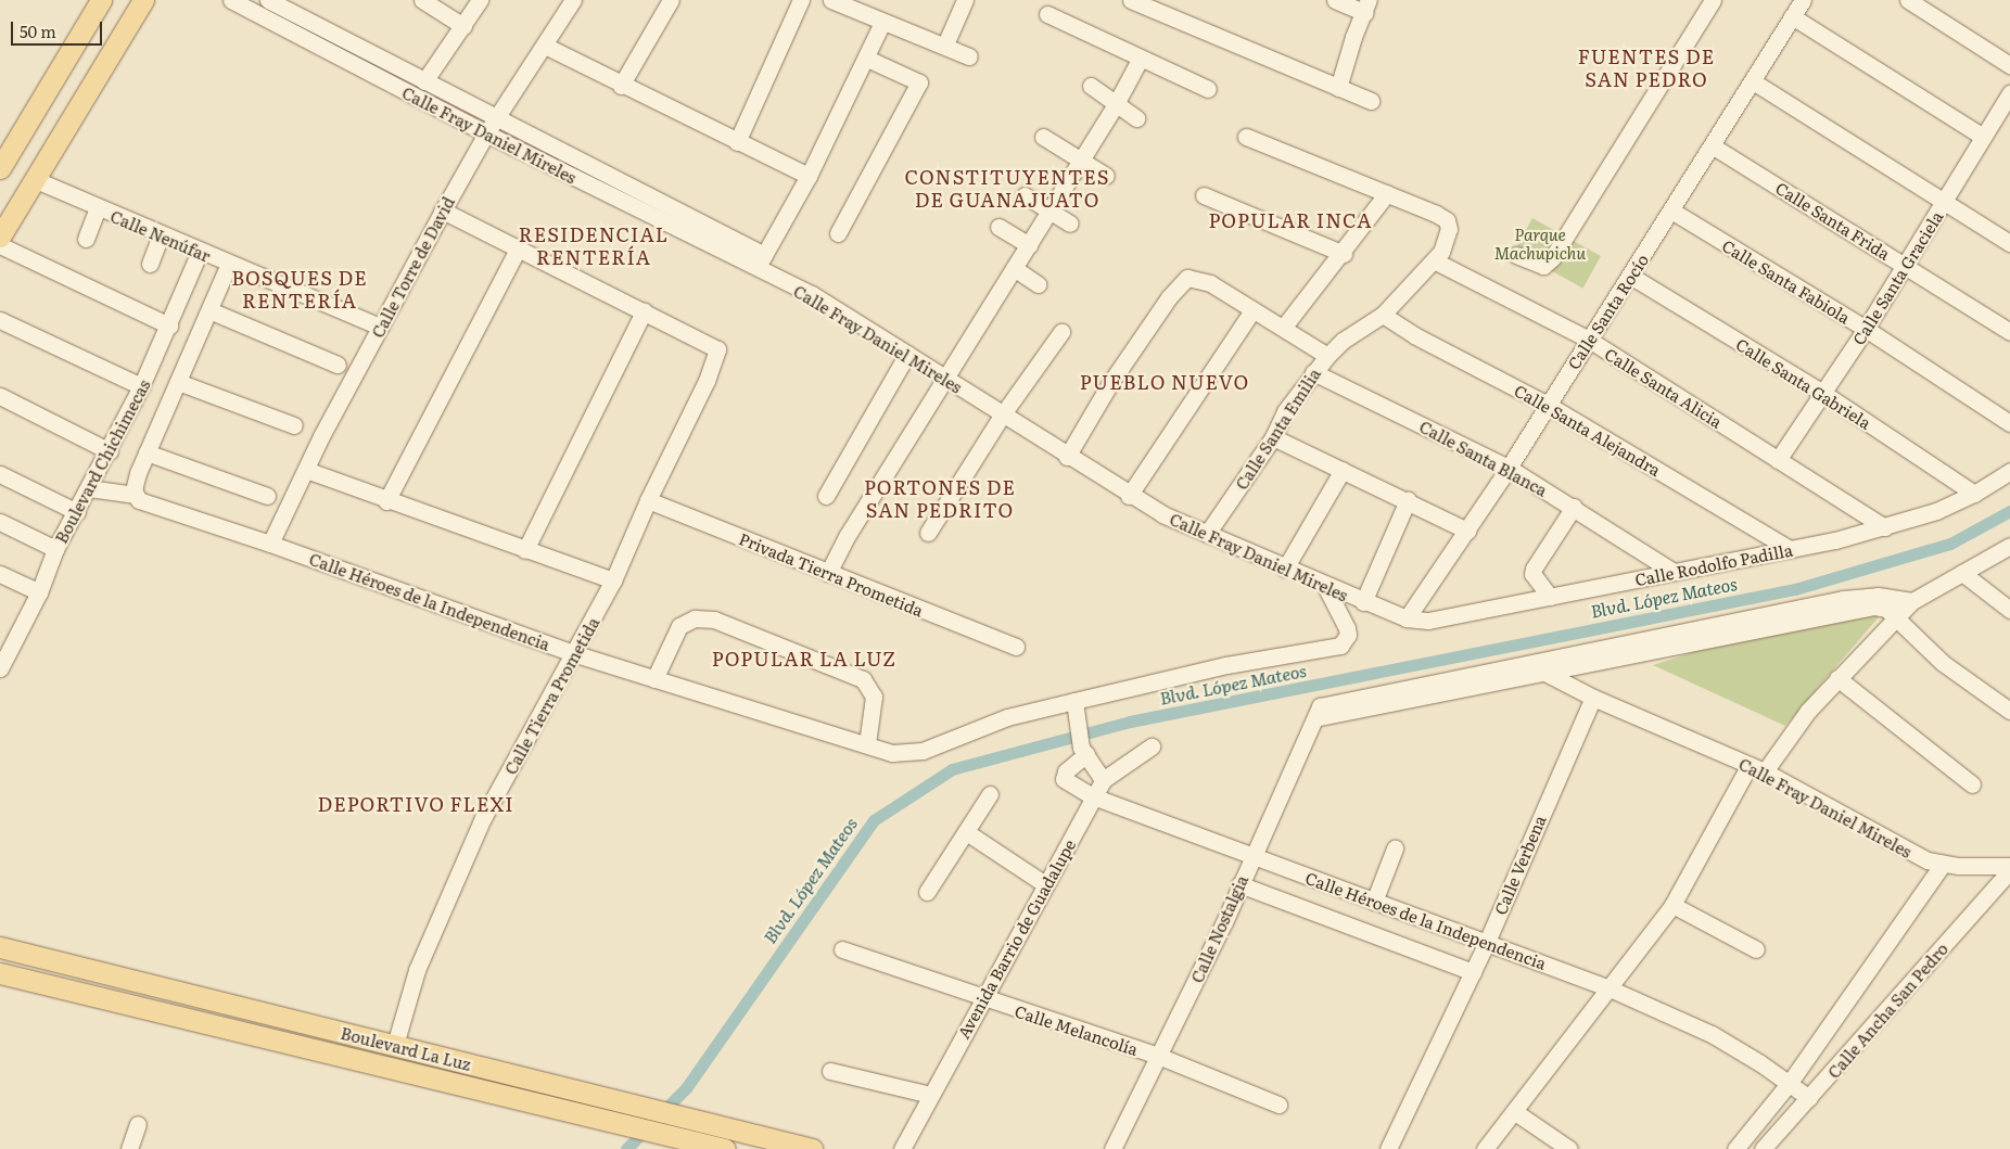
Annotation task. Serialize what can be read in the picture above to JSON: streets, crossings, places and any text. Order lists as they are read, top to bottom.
{
  "streets": {
    "main road": ["Boulevard La Luz"],
    "street": [
      "Calle Fray Daniel Mireles",
      "Calle Santa Frida",
      "Calle Nenúfar",
      "Calle Torre de David",
      "Calle Santa Graciela",
      "Calle Santa Fabiola",
      "Calle Santa Rocío",
      "Calle Santa Gabriela",
      "Calle Santa Alicia",
      "Calle Santa Emilia",
      "Calle Santa Alejandra",
      "Calle Santa Blanca",
      "Boulevard Chichimecas",
      "Calle Rodolfo Padilla",
      "Privada Tierra Prometida",
      "Calle Héroes de la Independencia",
      "Calle Tierra Prometida",
      "Calle Verbena",
      "Calle Nostalgia",
      "Avenida Barrio de Guadalupe",
      "Calle Ancha San Pedro",
      "Calle Melancolía"
    ]
  },
  "crossings": [
    ["Calle Fray Daniel Mireles", "Calle Torre de David"],
    ["Calle Fray Daniel Mireles", "Calle Santa Rocío"],
    ["Calle Fray Daniel Mireles", "Calle Santa Emilia"],
    ["Calle Fray Daniel Mireles", "Calle Rodolfo Padilla"],
    ["Calle Fray Daniel Mireles", "Calle Verbena"],
    ["Calle Fray Daniel Mireles", "Calle Ancha San Pedro"],
    ["Calle Santa Frida", "Calle Santa Graciela"],
    ["Calle Santa Frida", "Calle Santa Rocío"],
    ["Calle Nenúfar", "Calle Torre de David"],
    ["Calle Nenúfar", "Boulevard Chichimecas"],
    ["Calle Torre de David", "Calle Héroes de la Independencia"],
    ["Calle Santa Graciela", "Calle Santa Fabiola"],
    ["Calle Santa Graciela", "Calle Santa Gabriela"],
    ["Calle Santa Graciela", "Calle Santa Alicia"],
    ["Calle Santa Fabiola", "Calle Santa Rocío"],
    ["Calle Santa Rocío", "Calle Santa Gabriela"],
    ["Calle Santa Rocío", "Calle Santa Alicia"],
    ["Calle Santa Rocío", "Calle Santa Alejandra"],
    ["Calle Santa Rocío", "Calle Santa Blanca"],
    ["Calle Santa Rocío", "Calle Rodolfo Padilla"],
    ["Calle Santa Gabriela", "Calle Rodolfo Padilla"],
    ["Calle Santa Alicia", "Calle Santa Emilia"],
    ["Calle Santa Alicia", "Calle Rodolfo Padilla"],
    ["Calle Santa Emilia", "Calle Santa Alejandra"],
    ["Calle Santa Emilia", "Calle Santa Blanca"],
    ["Calle Santa Alejandra", "Calle Rodolfo Padilla"],
    ["Calle Santa Blanca", "Calle Rodolfo Padilla"],
    ["Boulevard Chichimecas", "Calle Héroes de la Independencia"],
    ["Privada Tierra Prometida", "Calle Tierra Prometida"],
    ["Calle Héroes de la Independencia", "Calle Tierra Prometida"],
    ["Calle Héroes de la Independencia", "Calle Verbena"],
    ["Calle Héroes de la Independencia", "Calle Nostalgia"],
    ["Calle Héroes de la Independencia", "Avenida Barrio de Guadalupe"],
    ["Calle Héroes de la Independencia", "Calle Ancha San Pedro"],
    ["Calle Tierra Prometida", "Boulevard La Luz"],
    ["Calle Nostalgia", "Calle Melancolía"],
    ["Avenida Barrio de Guadalupe", "Calle Melancolía"]
  ],
  "districts": [
    "FUENTES DE SAN PEDRO",
    "CONSTITUYENTES DE GUANAJUATO",
    "POPULAR INCA",
    "RESIDENCIAL RENTERÍA",
    "BOSQUES DE RENTERÍA",
    "PUEBLO NUEVO",
    "PORTONES DE SAN PEDRITO",
    "POPULAR LA LUZ",
    "DEPORTIVO FLEXI"
  ],
  "water": ["Blvd. López Mateos"],
  "parks": ["Parque Machupichu"],
  "scale_bar": "50 m"
}
